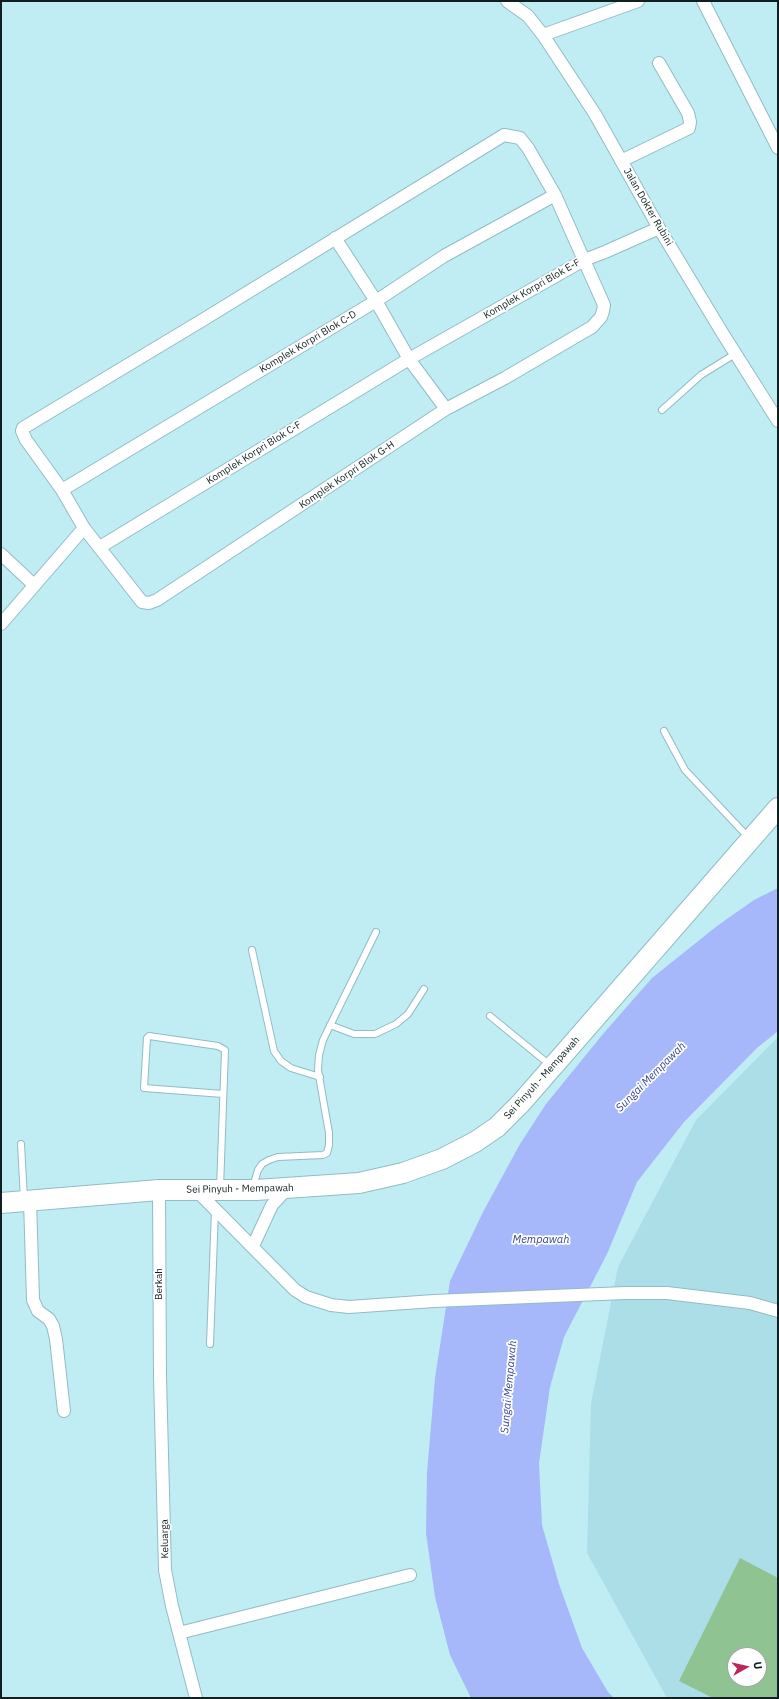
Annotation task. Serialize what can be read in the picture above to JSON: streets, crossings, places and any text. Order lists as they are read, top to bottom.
{
  "streets": {
    "highway": ["Sei Pinyuh - Mempawah"],
    "street": [
      "Jalan Dokter Rubini",
      "Komplek Korpri Blok E-F",
      "Komplek Korpri Blok C-D",
      "Komplek Korpri Blok C-F",
      "Komplek Korpri Blok G-H",
      "Berkah",
      "Keluarga"
    ]
  },
  "crossings": [
    ["Jalan Dokter Rubini", "Komplek Korpri Blok E-F"],
    ["Komplek Korpri Blok E-F", "Komplek Korpri Blok C-F"],
    ["Komplek Korpri Blok E-F", "Komplek Korpri Blok G-H"],
    ["Komplek Korpri Blok C-F", "Komplek Korpri Blok G-H"],
    ["Sei Pinyuh - Mempawah", "Berkah"],
    ["Berkah", "Keluarga"]
  ],
  "water": ["Sungai Mempawah", "Mempawah"],
  "north": "right"
}
